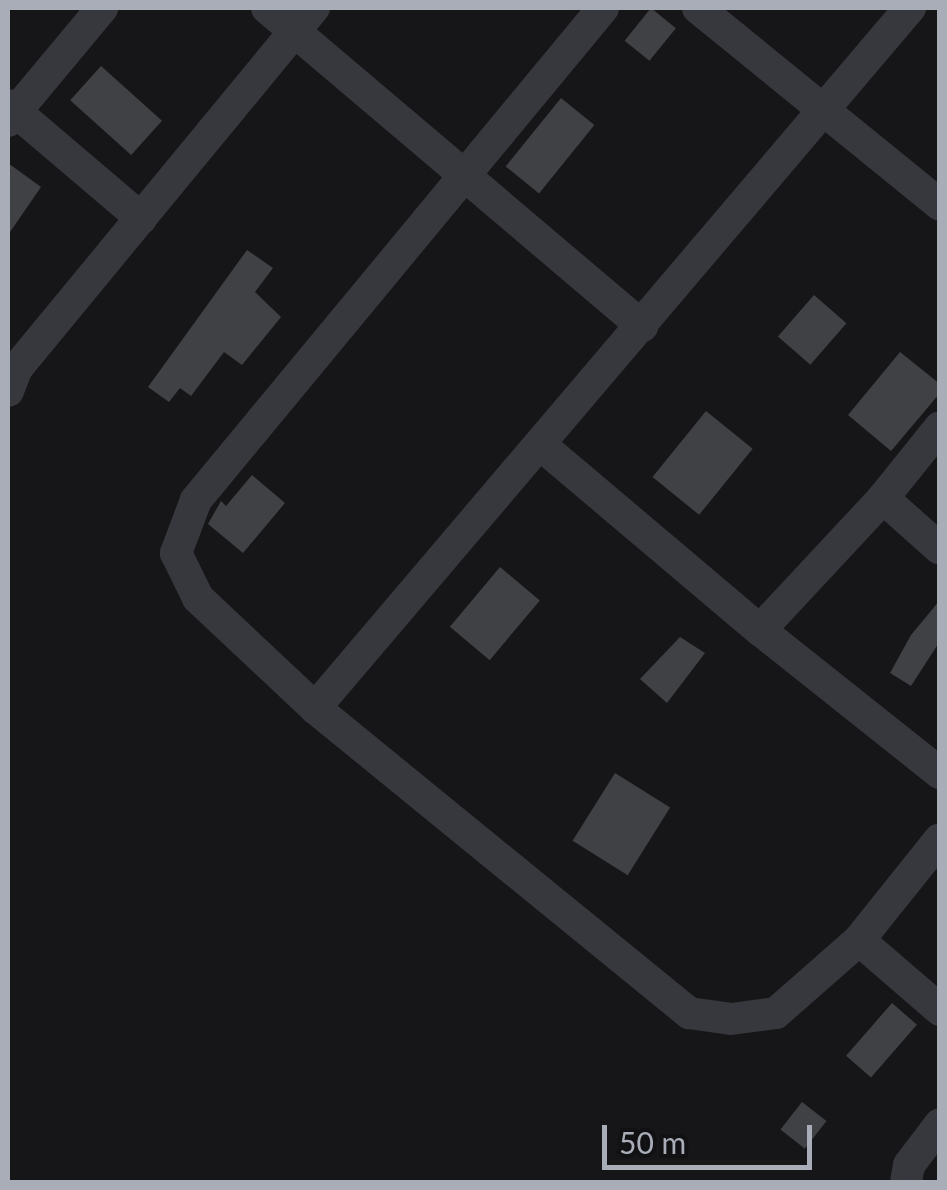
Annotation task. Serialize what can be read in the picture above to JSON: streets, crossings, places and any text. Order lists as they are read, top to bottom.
{
  "scale_bar": "50 m"
}
